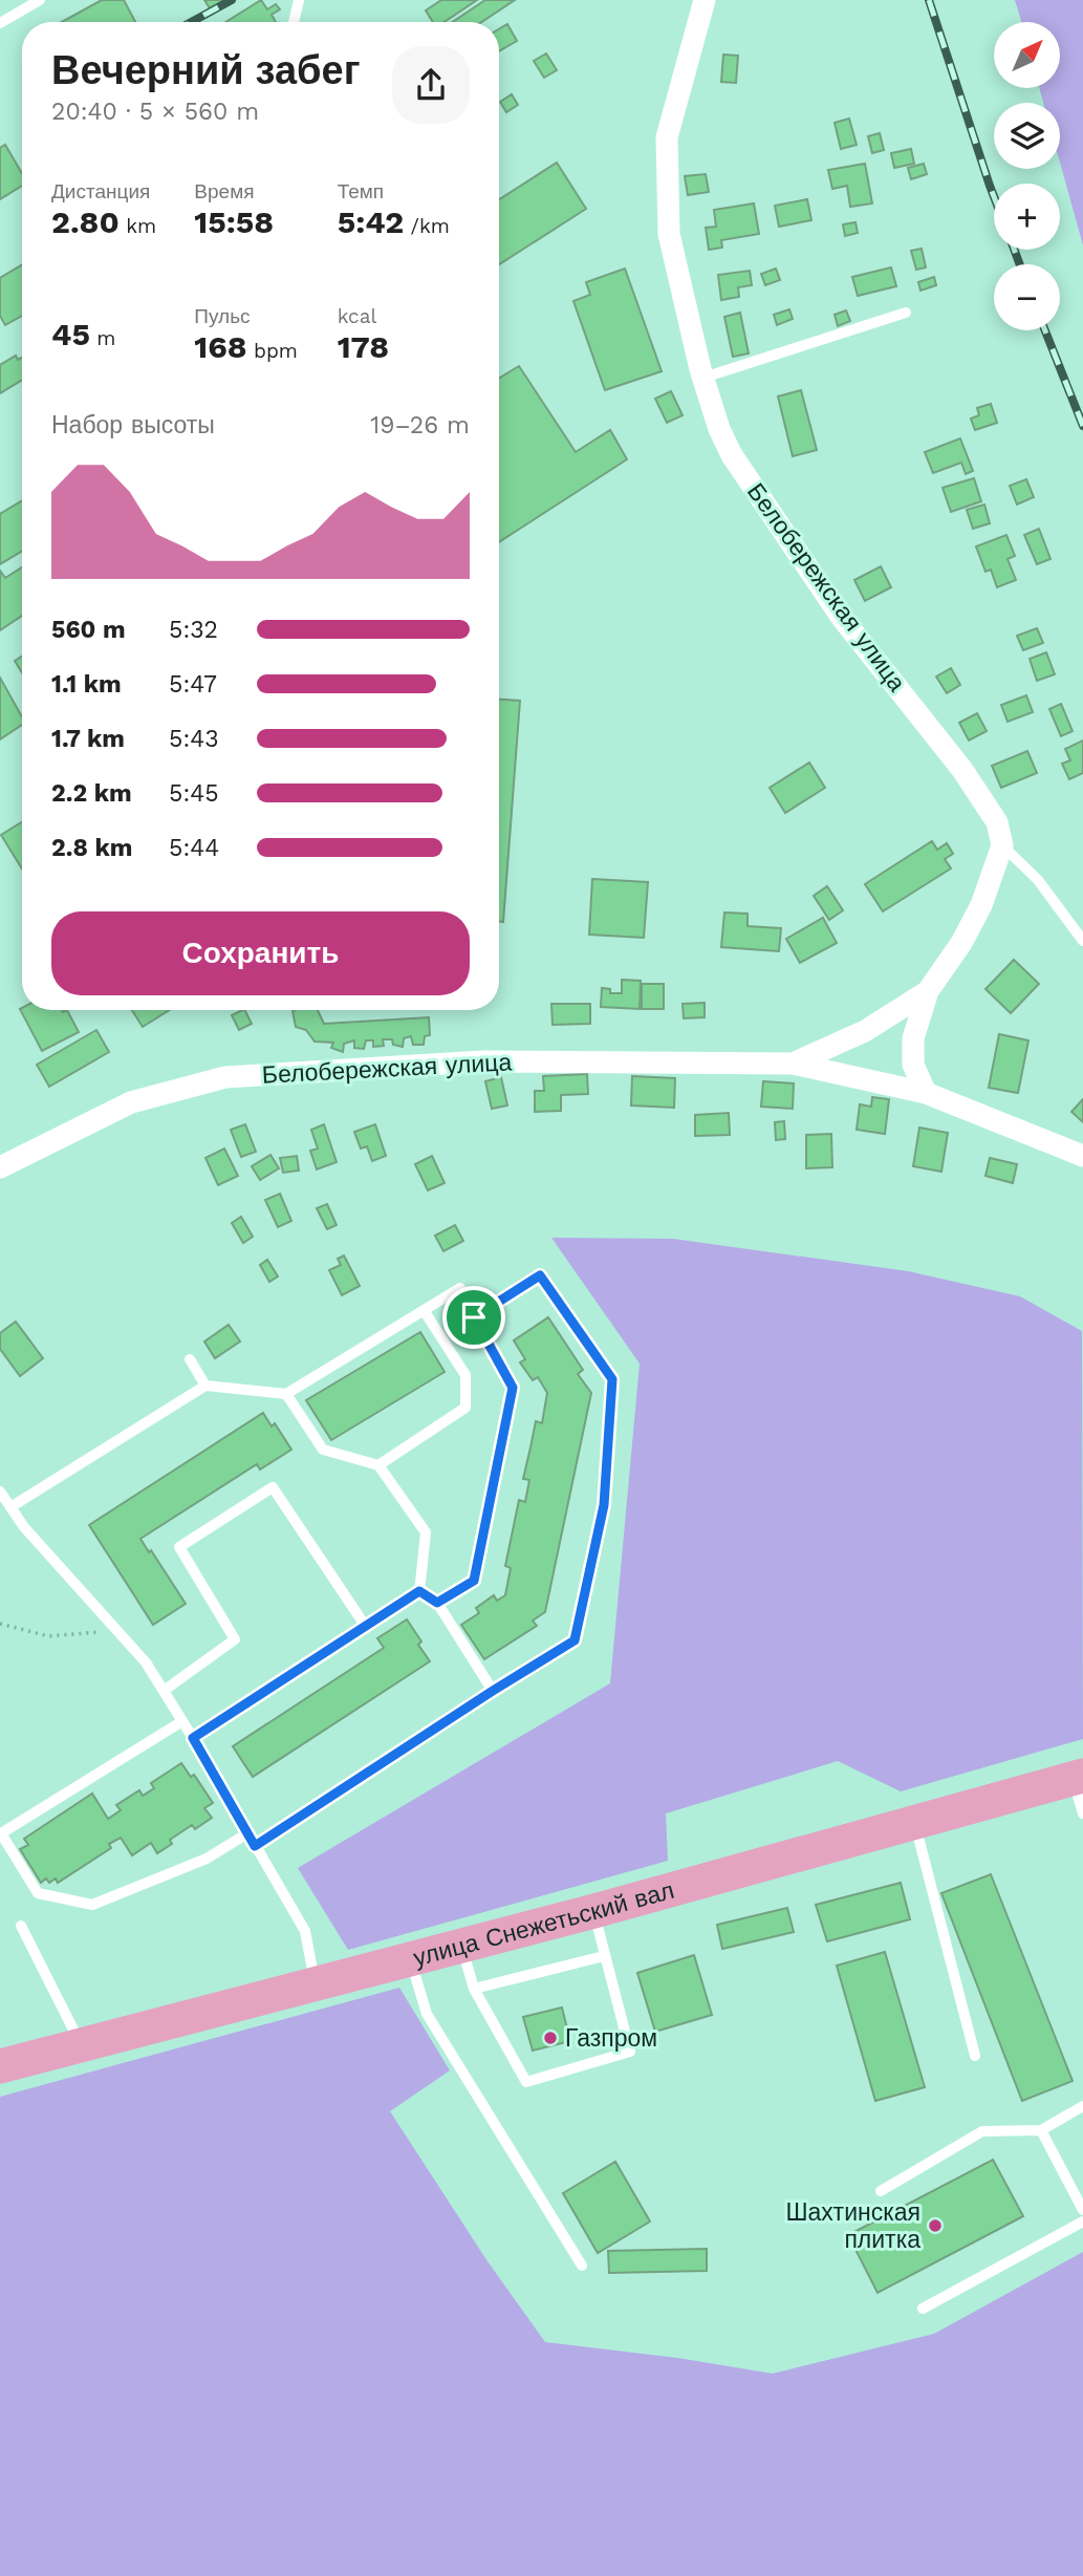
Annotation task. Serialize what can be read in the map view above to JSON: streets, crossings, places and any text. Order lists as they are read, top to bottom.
{
  "streets": {
    "main road": ["улица Снежетьский вал"],
    "street": ["Белобережская улица"]
  },
  "places": ["Газпром", "Шахтинская плитка"],
  "north": "top right",
  "page": {
    "map_buttons": ["+", "−"],
    "heading": ["Вечерний забег", "20:40 · 5 × 560 m"],
    "stats": [
      ["Дистанция", "2.80 km"],
      ["Время", "15:58"],
      ["Темп", "5:42 /km"],
      ["45 m"],
      ["Пульс", "168 bpm"],
      ["kcal", "178"]
    ],
    "chart": ["Набор высоты", "19–26 m"],
    "list": [
      {
        "name": "560 m",
        "note": "5:32"
      },
      {
        "name": "1.1 km",
        "note": "5:47"
      },
      {
        "name": "1.7 km",
        "note": "5:43"
      },
      {
        "name": "2.2 km",
        "note": "5:45"
      },
      {
        "name": "2.8 km",
        "note": "5:44"
      }
    ],
    "buttons": "Сохранить"
  }
}
